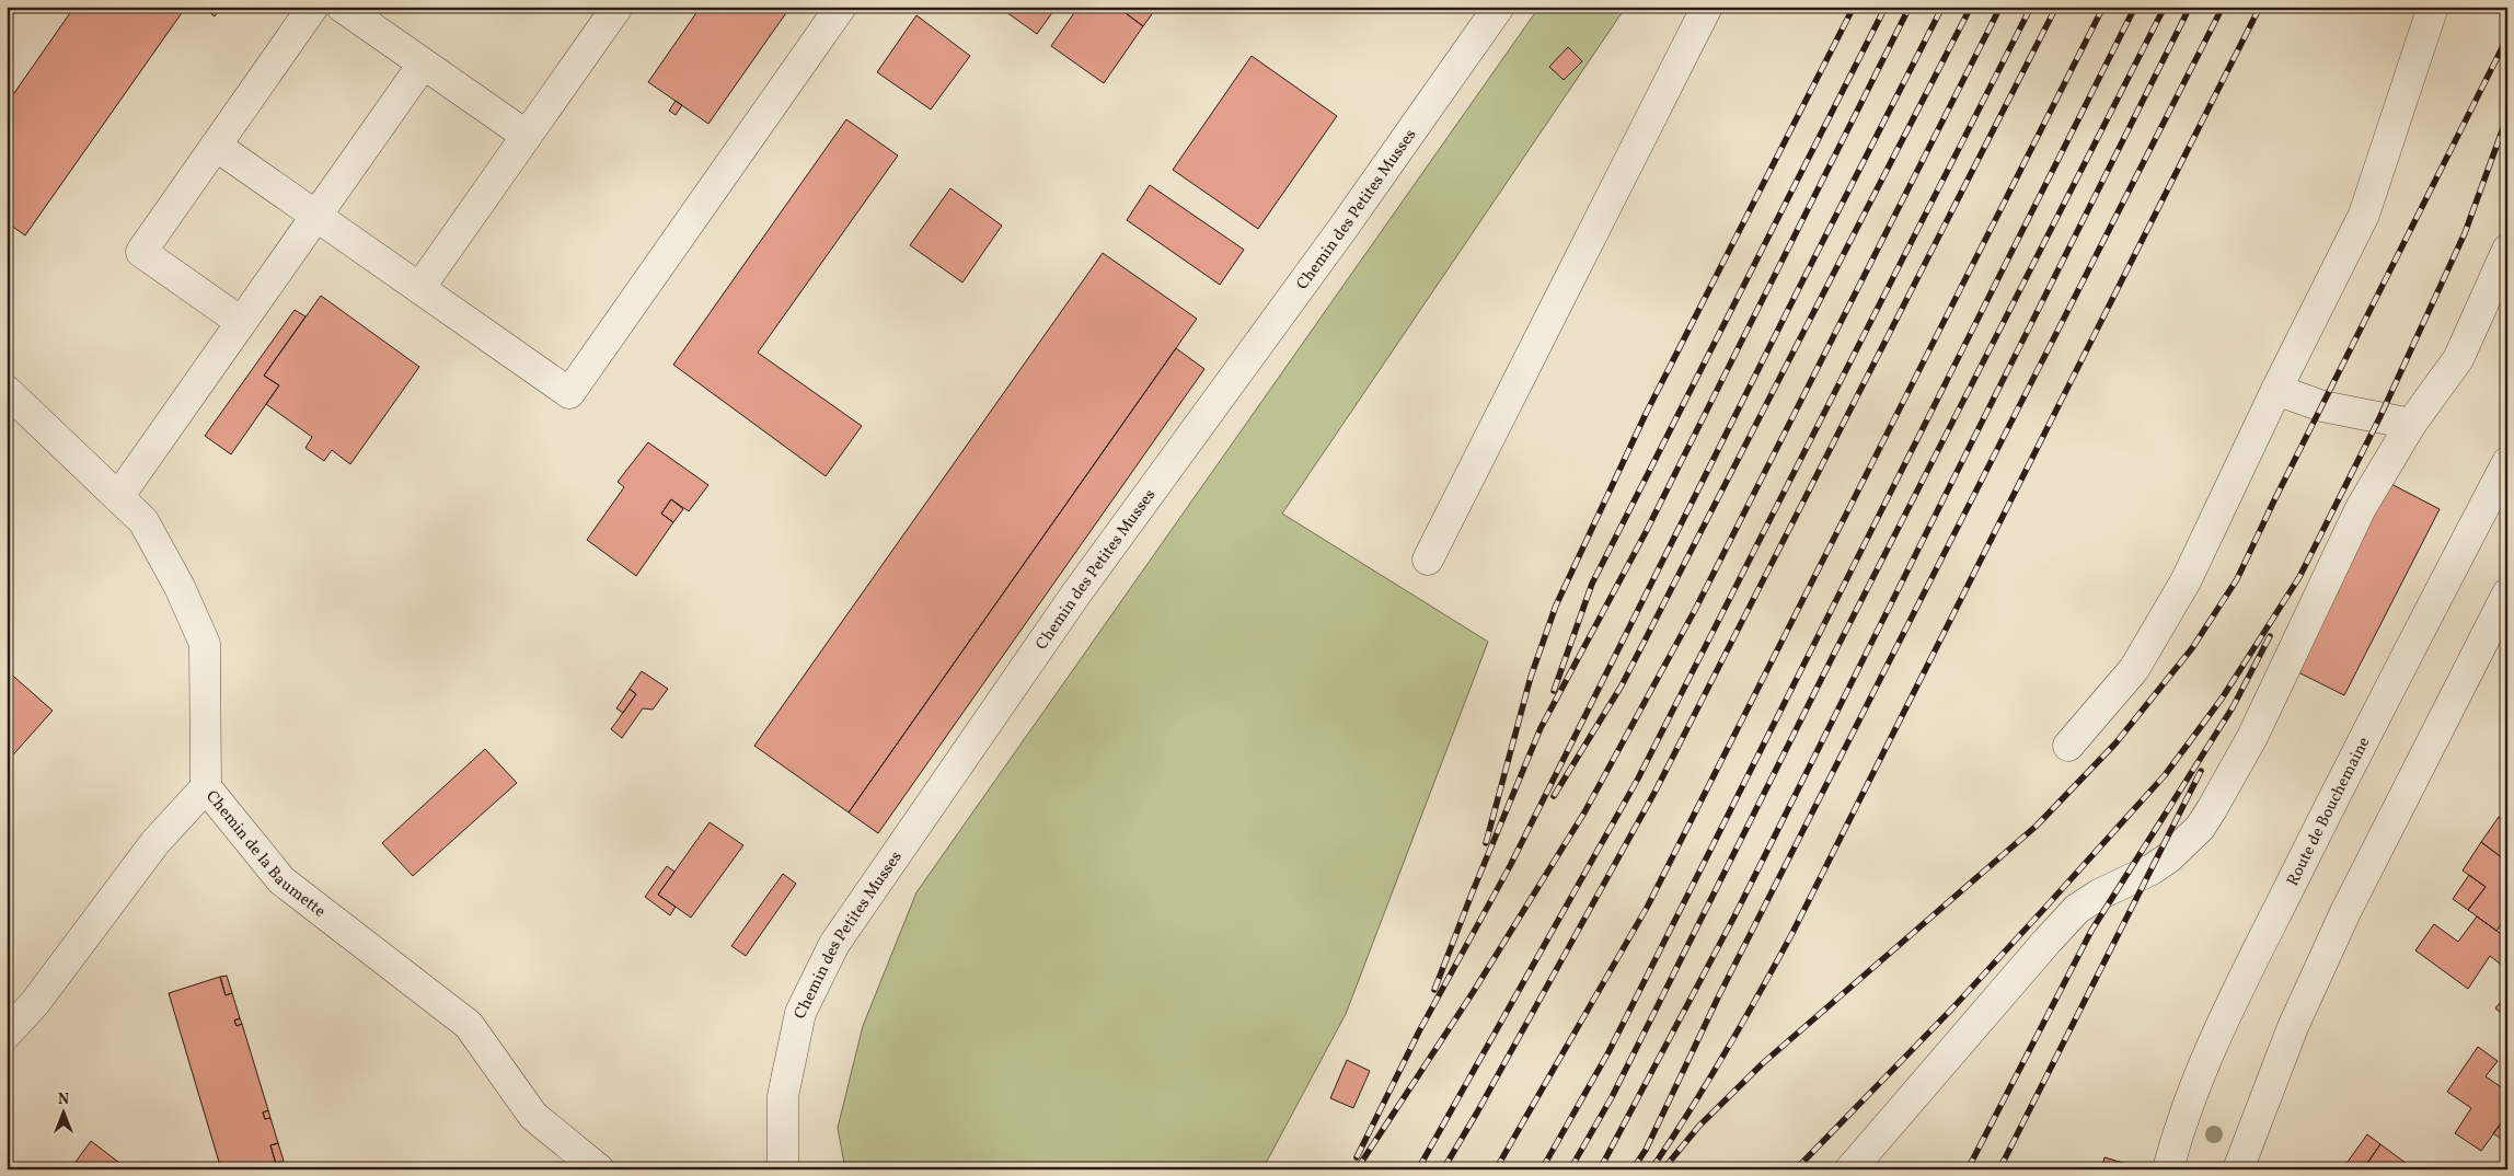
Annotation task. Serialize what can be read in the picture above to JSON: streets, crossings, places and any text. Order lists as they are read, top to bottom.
{
  "streets": {
    "street": ["Chemin des Petites Musses", "Route de Bouchemaine", "Chemin de la Baumette"]
  },
  "north": "top"
}
